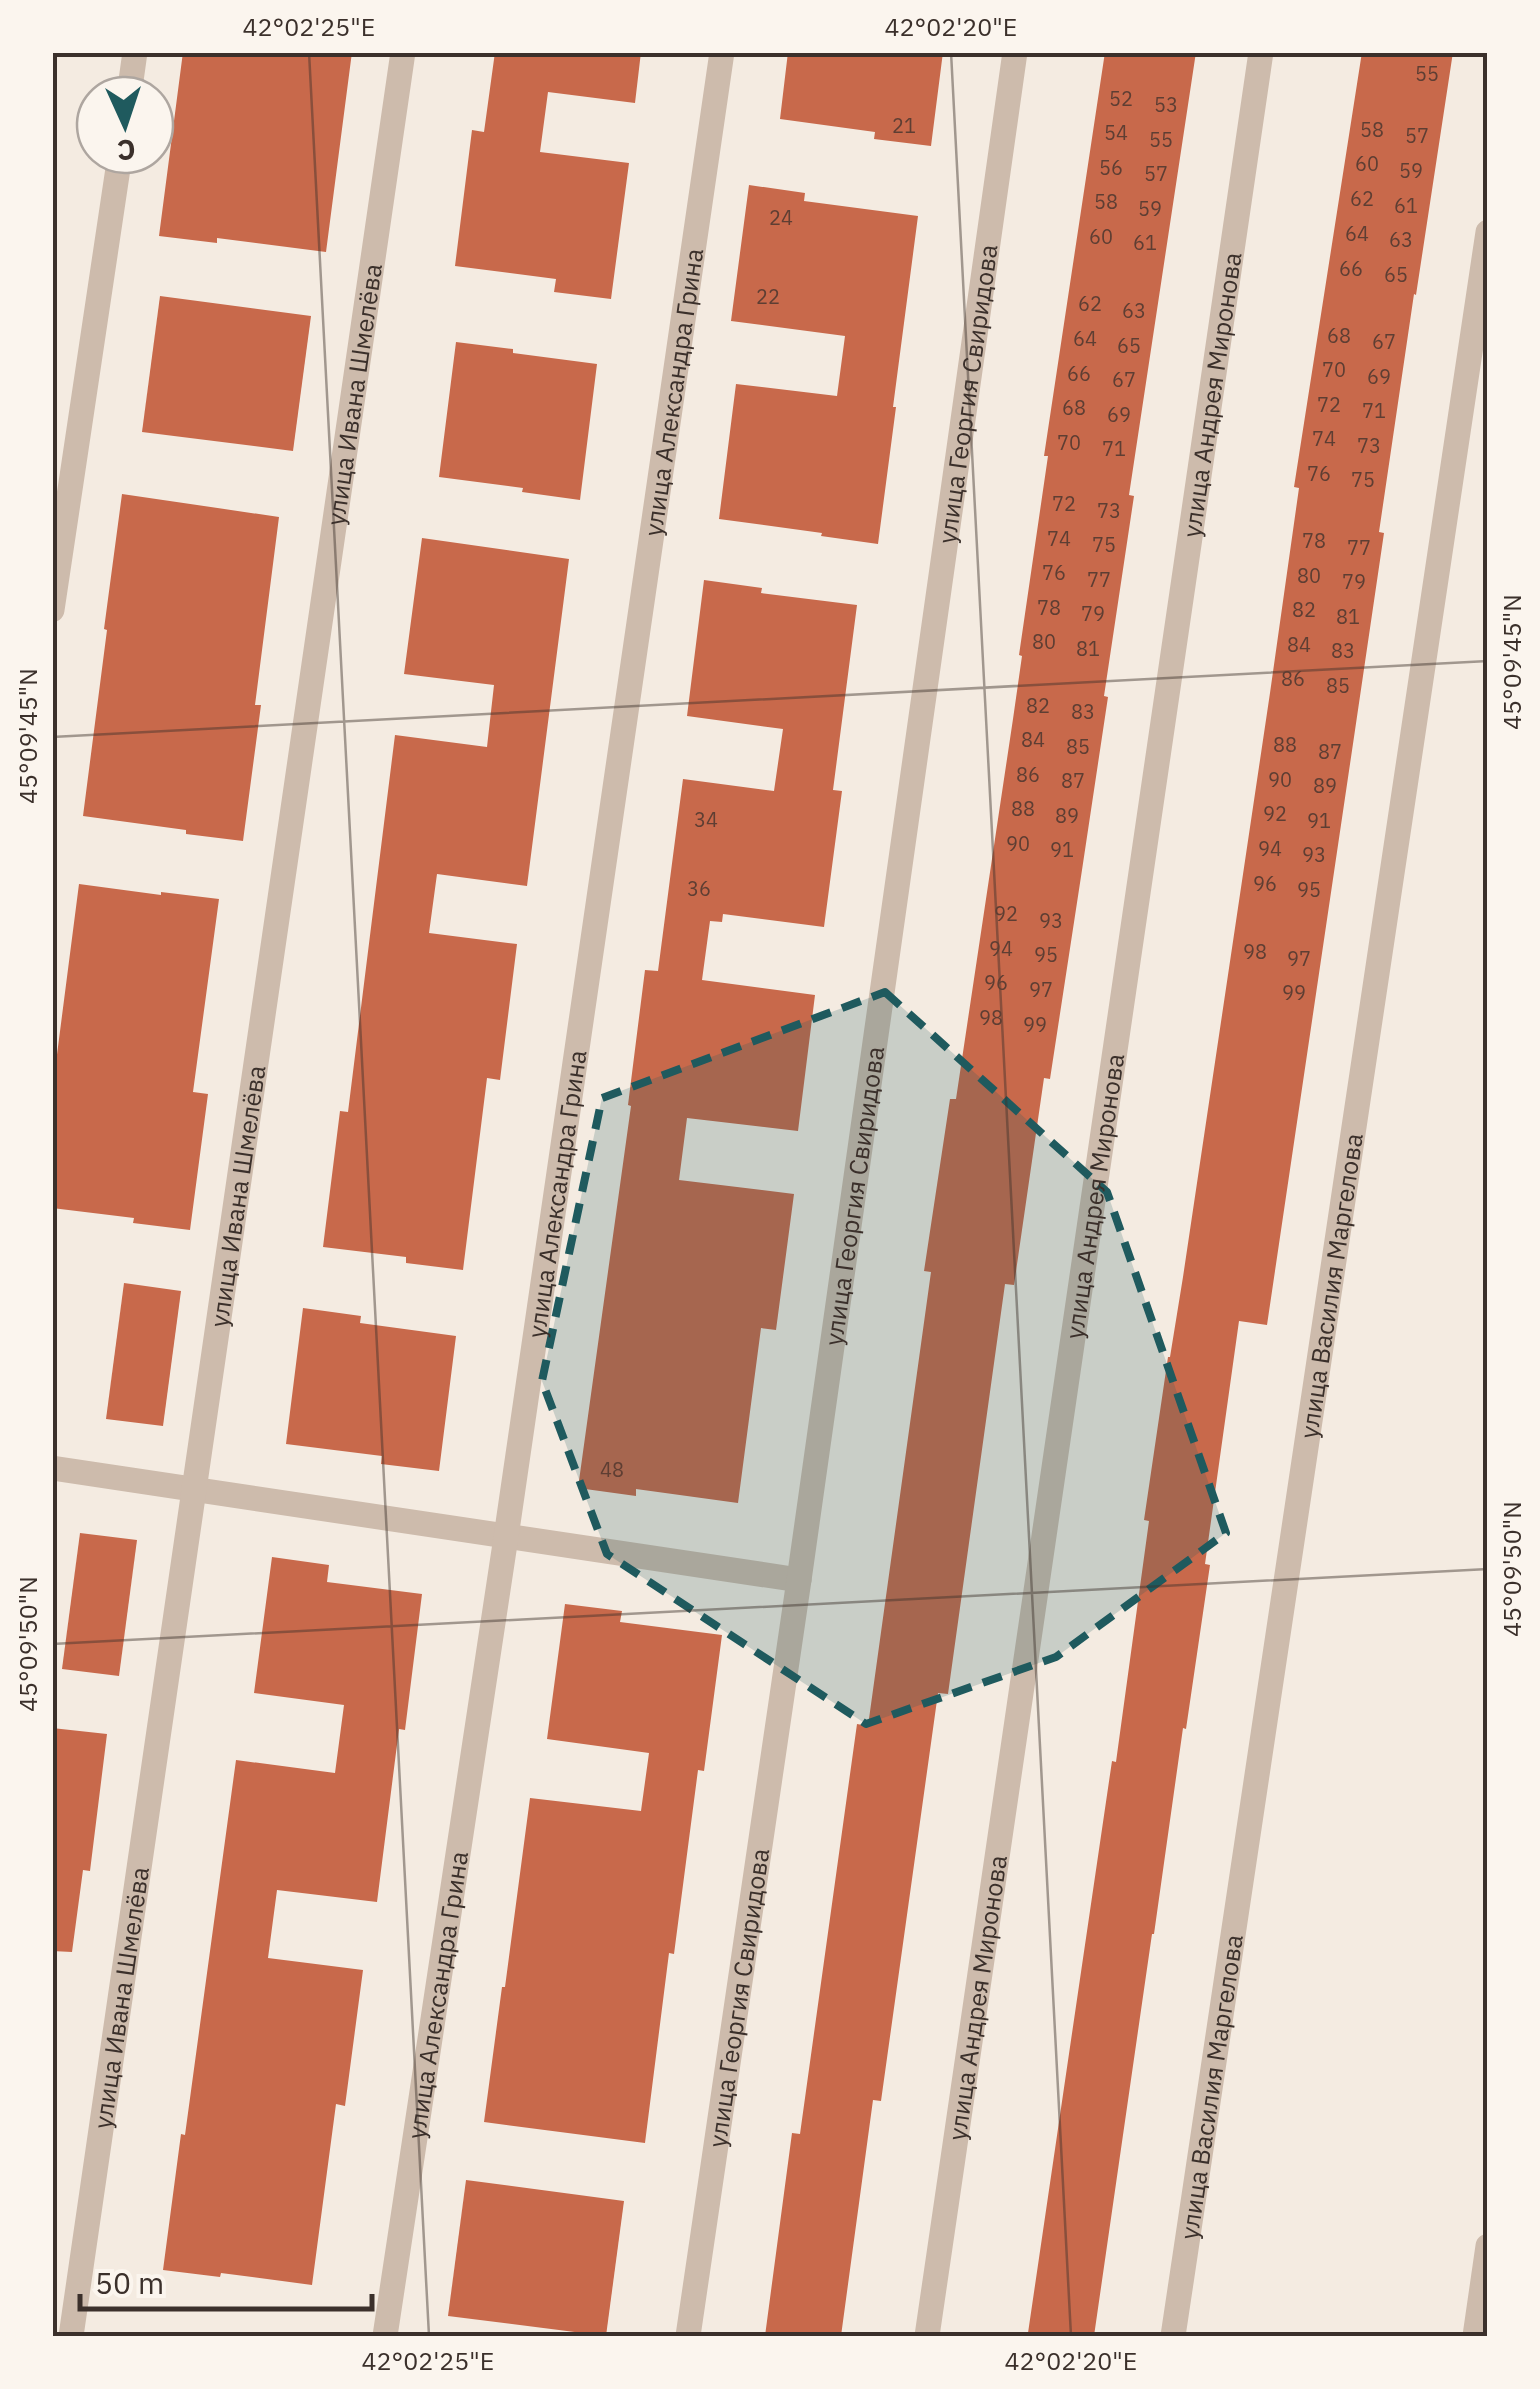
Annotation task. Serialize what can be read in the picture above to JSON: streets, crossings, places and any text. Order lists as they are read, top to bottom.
{
  "streets": {
    "street": [
      "улица Ивана Шмелёва",
      "улица Александра Грина",
      "улица Георгия Свиридова",
      "улица Андрея Миронова",
      "улица Василия Маргелова"
    ]
  },
  "house_numbers": [
    "55",
    "52",
    "53",
    "21",
    "58",
    "54",
    "57",
    "55",
    "60",
    "56",
    "59",
    "57",
    "62",
    "58",
    "61",
    "59",
    "24",
    "64",
    "60",
    "63",
    "61",
    "66",
    "65",
    "22",
    "62",
    "63",
    "68",
    "64",
    "67",
    "65",
    "70",
    "66",
    "69",
    "67",
    "72",
    "68",
    "71",
    "69",
    "74",
    "70",
    "73",
    "71",
    "76",
    "75",
    "72",
    "73",
    "74",
    "78",
    "75",
    "77",
    "76",
    "80",
    "77",
    "79",
    "78",
    "82",
    "79",
    "81",
    "80",
    "84",
    "81",
    "83",
    "86",
    "85",
    "82",
    "83",
    "84",
    "88",
    "85",
    "87",
    "86",
    "90",
    "87",
    "89",
    "88",
    "92",
    "89",
    "34",
    "91",
    "90",
    "94",
    "91",
    "93",
    "96",
    "36",
    "95",
    "92",
    "93",
    "94",
    "98",
    "95",
    "97",
    "96",
    "97",
    "99",
    "98",
    "99",
    "48"
  ],
  "scale_bar": "50 m",
  "north": "bottom",
  "coordinates": [
    "42°02'25\"E",
    "42°02'20\"E",
    "45°09'45\"N",
    "45°09'50\"N"
  ]
}
